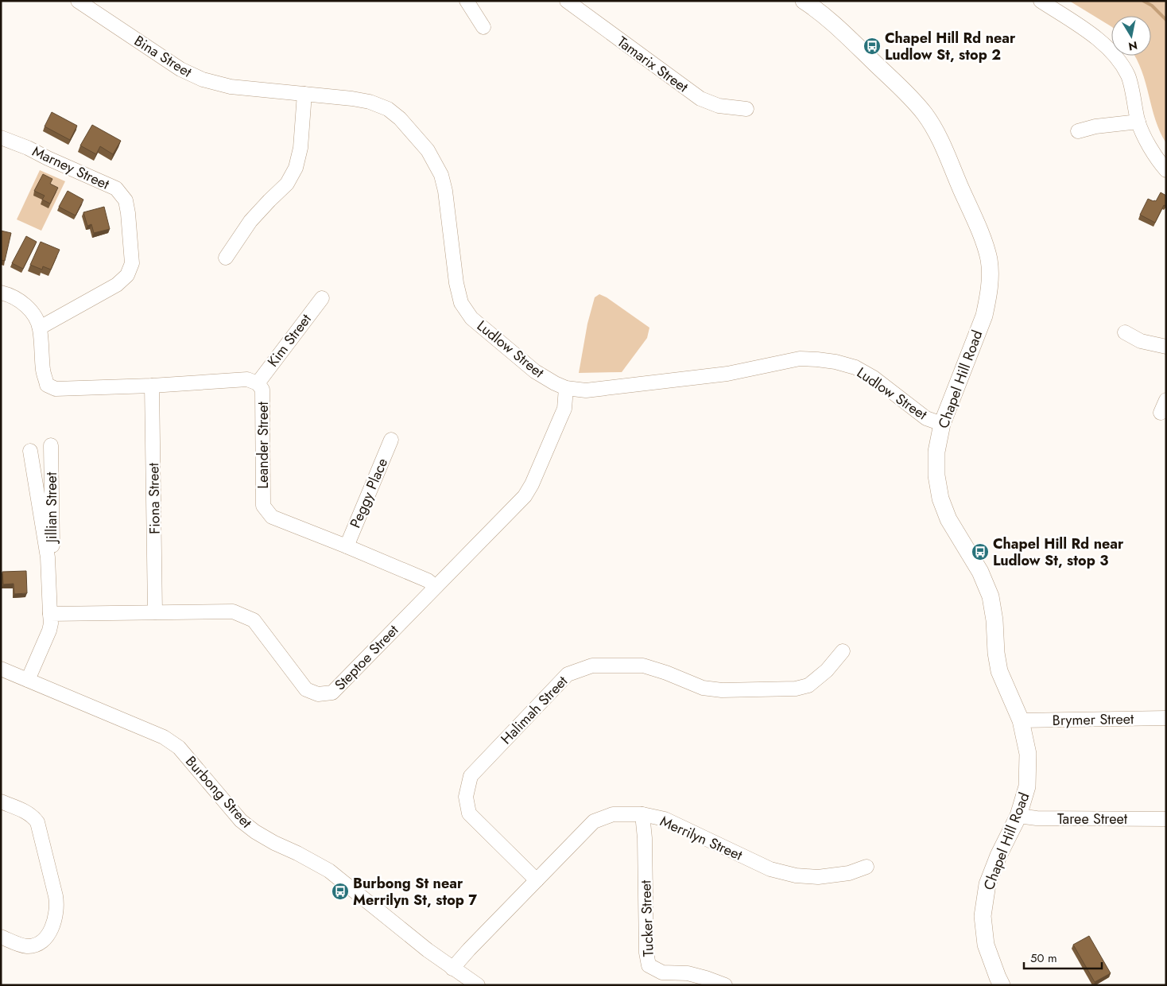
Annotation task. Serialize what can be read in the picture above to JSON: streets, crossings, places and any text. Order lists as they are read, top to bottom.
{
  "streets": {
    "main road": ["Chapel Hill Road"],
    "street": [
      "Bina Street",
      "Tamarix Street",
      "Marney Street",
      "Kim Street",
      "Ludlow Street",
      "Leander Street",
      "Peggy Place",
      "Fiona Street",
      "Jillian Street",
      "Steptoe Street",
      "Halimah Street",
      "Brymer Street",
      "Burbong Street",
      "Taree Street",
      "Merrilyn Street",
      "Tucker Street"
    ]
  },
  "crossings": [
    ["Bina Street", "Ludlow Street"],
    ["Marney Street", "Leander Street"],
    ["Kim Street", "Leander Street"],
    ["Ludlow Street", "Chapel Hill Road"],
    ["Ludlow Street", "Steptoe Street"],
    ["Chapel Hill Road", "Brymer Street"],
    ["Chapel Hill Road", "Taree Street"],
    ["Leander Street", "Peggy Place"],
    ["Leander Street", "Fiona Street"],
    ["Leander Street", "Steptoe Street"],
    ["Fiona Street", "Steptoe Street"],
    ["Jillian Street", "Steptoe Street"],
    ["Halimah Street", "Merrilyn Street"],
    ["Burbong Street", "Merrilyn Street"],
    ["Merrilyn Street", "Tucker Street"]
  ],
  "places": {
    "bus stop": ["Chapel Hill Rd near Ludlow St, stop 2", "Chapel Hill Rd near Ludlow St, stop 3", "Burbong St near Merrilyn St, stop 7"]
  },
  "scale_bar": "50 m",
  "north": "bottom"
}
